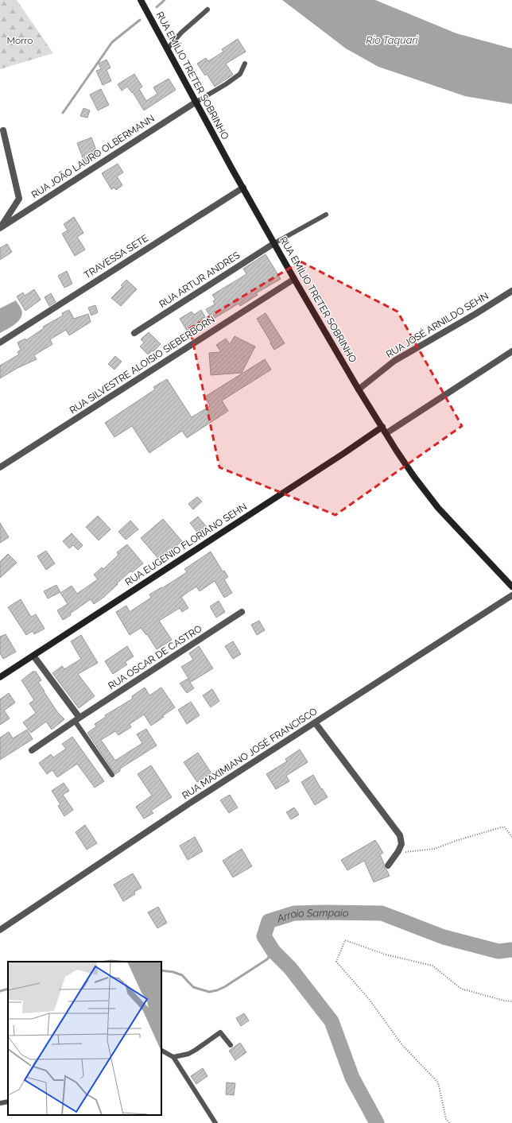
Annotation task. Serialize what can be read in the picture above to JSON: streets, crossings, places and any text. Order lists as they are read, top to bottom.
{
  "streets": {
    "main road": ["RUA EMÍLIO TRETER SOBRINHO", "RUA EUGENIO FLORIANO SEHN"],
    "street": [
      "RUA JOÃO LAURO OLBERMANN",
      "TRAVESSA SETE",
      "RUA ARTUR ANDRES",
      "RUA JOSÉ ARNILDO SEHN",
      "RUA SILVESTRE ALOISIO SIEBERBORN",
      "RUA OSCAR DE CASTRO",
      "RUA MAXIMIANO JOSÉ FRANCISCO"
    ]
  },
  "crossings": [
    ["RUA EMÍLIO TRETER SOBRINHO", "RUA JOÃO LAURO OLBERMANN"],
    ["RUA EMÍLIO TRETER SOBRINHO", "TRAVESSA SETE"],
    ["RUA EMÍLIO TRETER SOBRINHO", "RUA ARTUR ANDRES"],
    ["RUA EMÍLIO TRETER SOBRINHO", "RUA JOSÉ ARNILDO SEHN"],
    ["RUA EMÍLIO TRETER SOBRINHO", "RUA SILVESTRE ALOISIO SIEBERBORN"],
    ["RUA EMÍLIO TRETER SOBRINHO", "RUA EUGENIO FLORIANO SEHN"]
  ],
  "water": ["Rio Taquari", "Arroio Sampaio"],
  "parks": ["Morro"]
}
